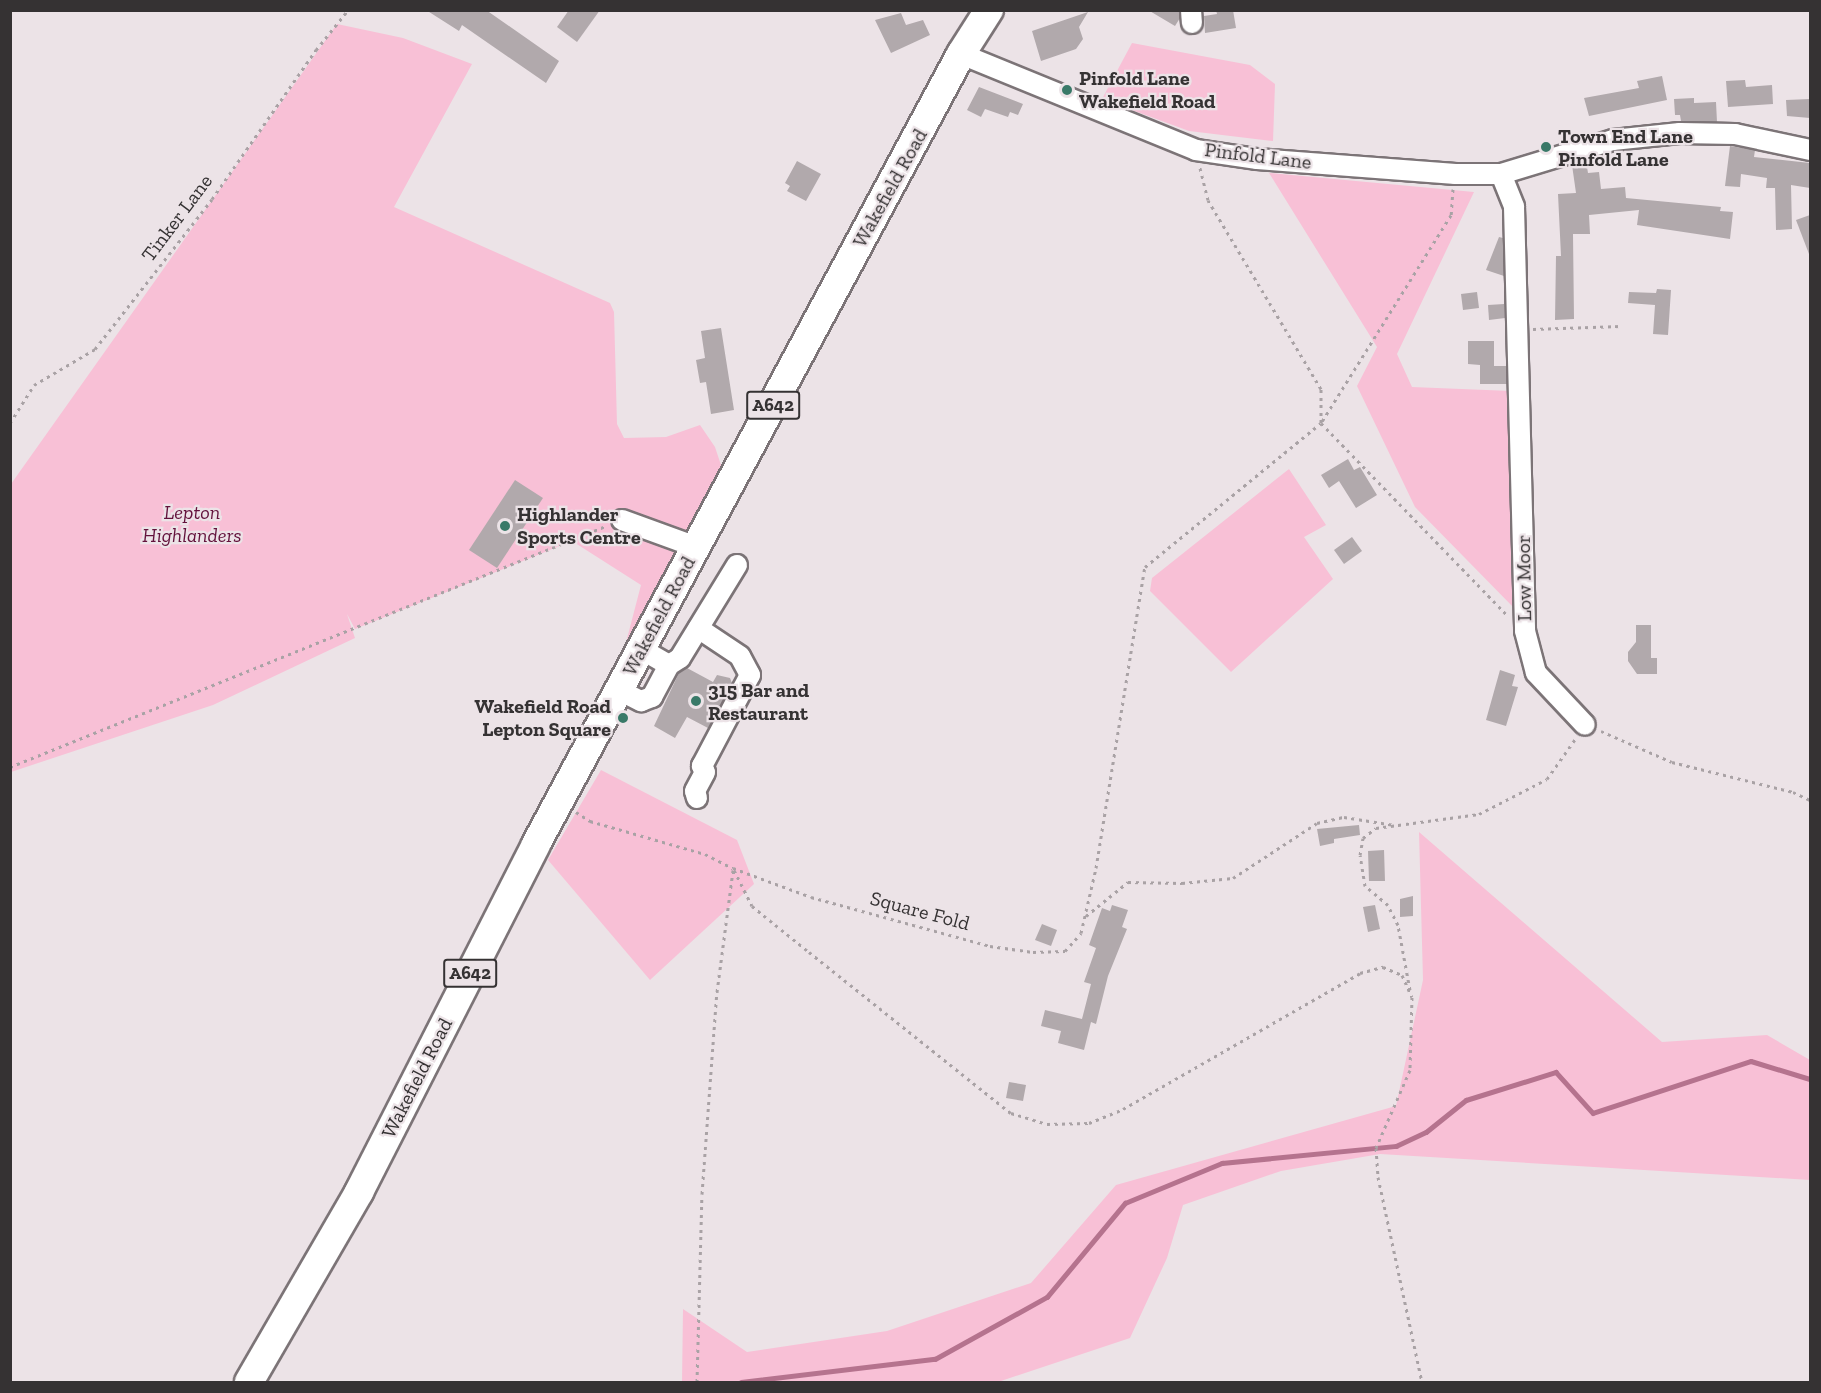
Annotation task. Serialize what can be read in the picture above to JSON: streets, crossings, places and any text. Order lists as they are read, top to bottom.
{
  "streets": {
    "highway": ["Wakefield Road", "A642"],
    "street": ["Pinfold Lane", "Low Moor"],
    "path": ["Tinker Lane", "Square Fold"]
  },
  "crossings": [
    ["Pinfold Lane", "Wakefield Road"],
    ["Pinfold Lane", "Low Moor"]
  ],
  "parks": ["Lepton Highlanders"],
  "places": [
    "Pinfold Lane Wakefield Road",
    "Town End Lane Pinfold Lane",
    "Highlander Sports Centre",
    "315 Bar and Restaurant",
    "Wakefield Road Lepton Square"
  ]
}
